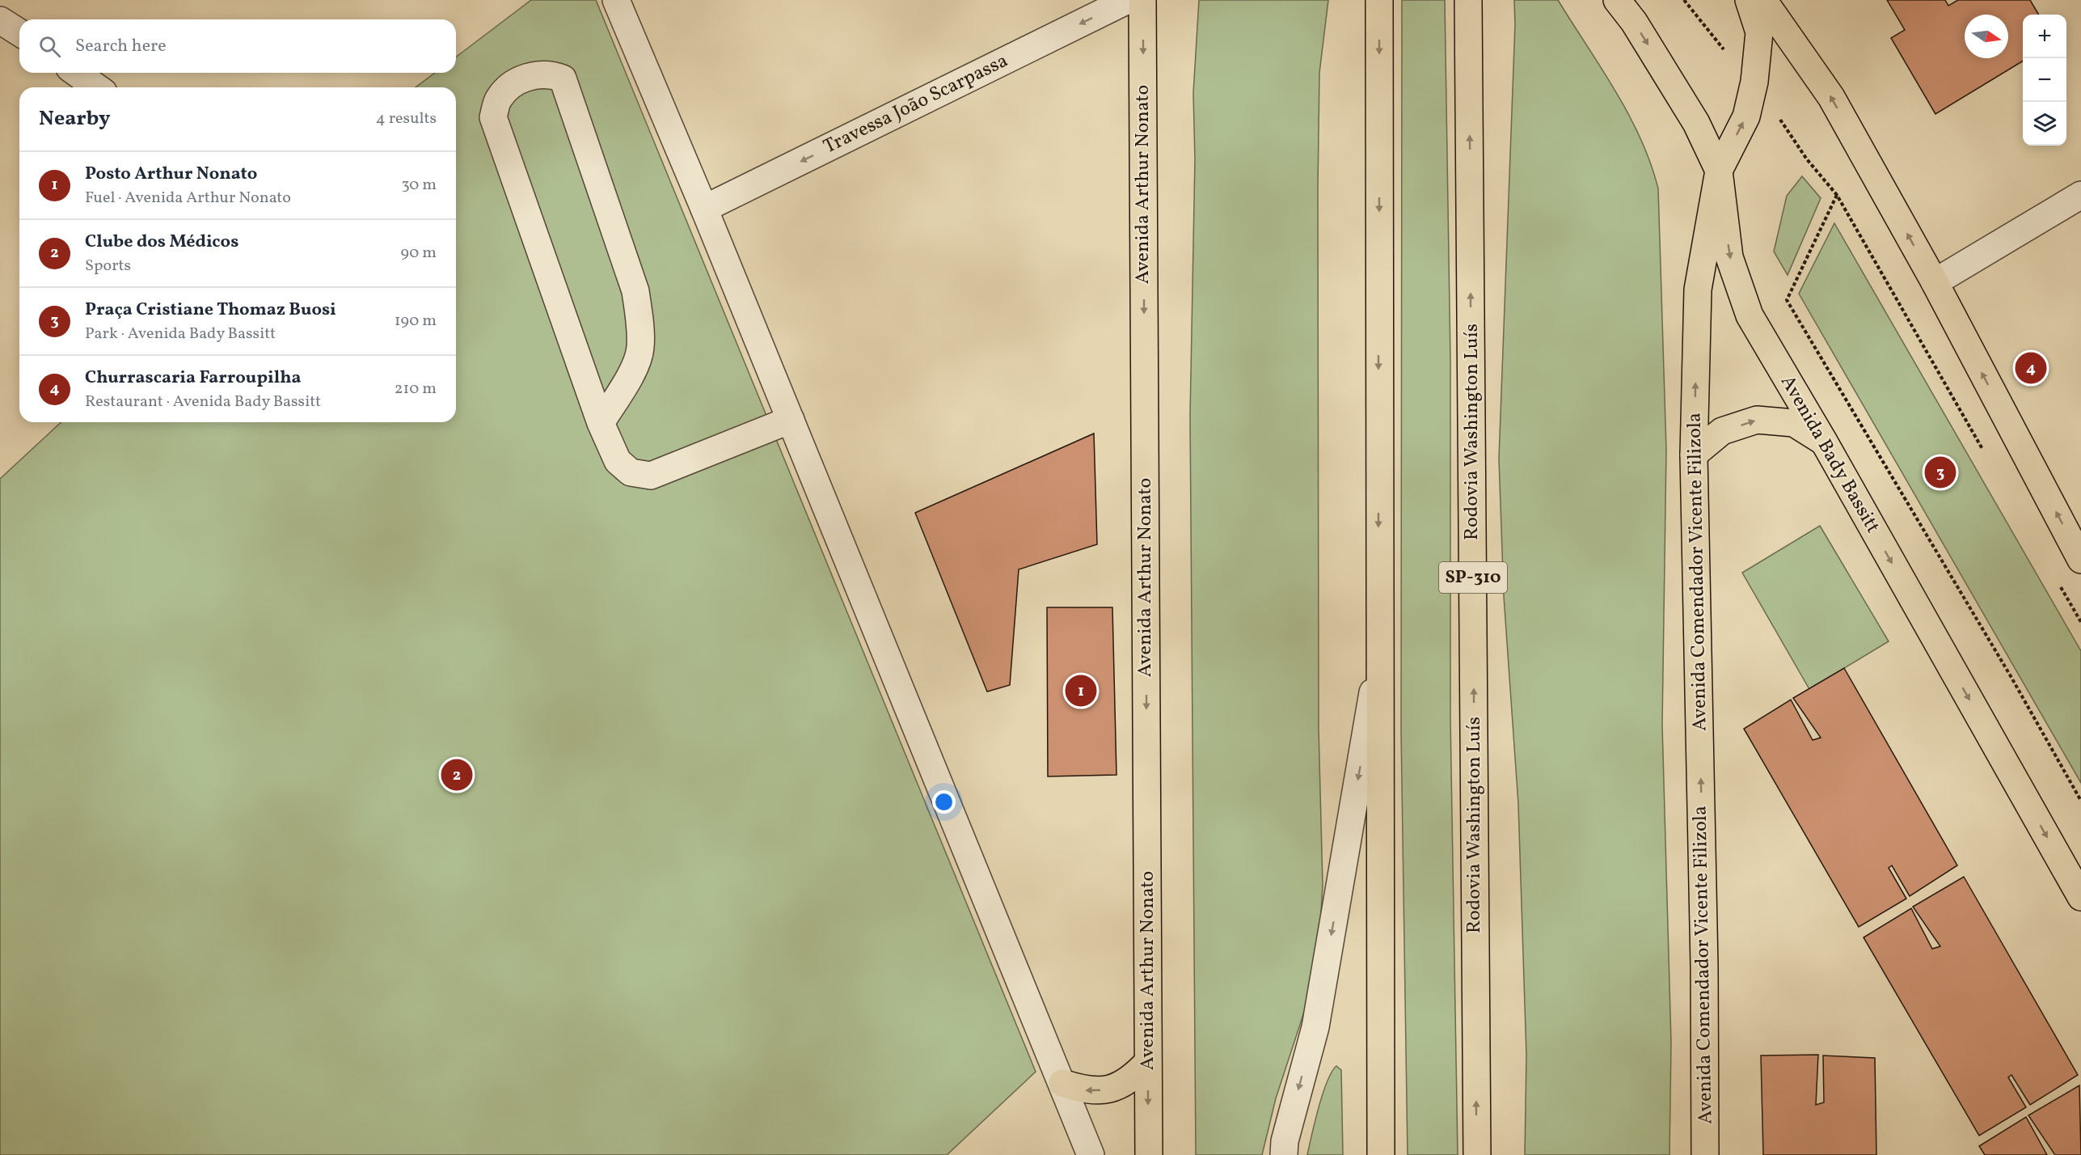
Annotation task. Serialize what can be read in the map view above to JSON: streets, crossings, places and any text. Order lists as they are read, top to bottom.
{
  "streets": {
    "main road": [
      "Avenida Arthur Nonato",
      "Rodovia Washington Luís",
      "Avenida Bady Bassitt",
      "Avenida Comendador Vicente Filizola",
      "SP-310"
    ],
    "street": ["Travessa João Scarpassa"]
  },
  "crossings": [
    ["Avenida Bady Bassitt", "Avenida Comendador Vicente Filizola"]
  ],
  "one_way": ["Travessa João Scarpassa", "Avenida Comendador Vicente Filizola"],
  "north": "right",
  "page": {
    "map_buttons": ["+", "−"],
    "search": "Search here",
    "heading": ["Nearby", "4 results"],
    "list": [
      {
        "mark": "1",
        "name": "Posto Arthur Nonato",
        "note": "Fuel · Avenida Arthur Nonato",
        "value": "30 m"
      },
      {
        "mark": "2",
        "name": "Clube dos Médicos",
        "note": "Sports",
        "value": "90 m"
      },
      {
        "mark": "3",
        "name": "Praça Cristiane Thomaz Buosi",
        "note": "Park · Avenida Bady Bassitt",
        "value": "190 m"
      },
      {
        "mark": "4",
        "name": "Churrascaria Farroupilha",
        "note": "Restaurant · Avenida Bady Bassitt",
        "value": "210 m"
      }
    ],
    "pins": [
      "4",
      "3",
      "1",
      "2"
    ]
  }
}
